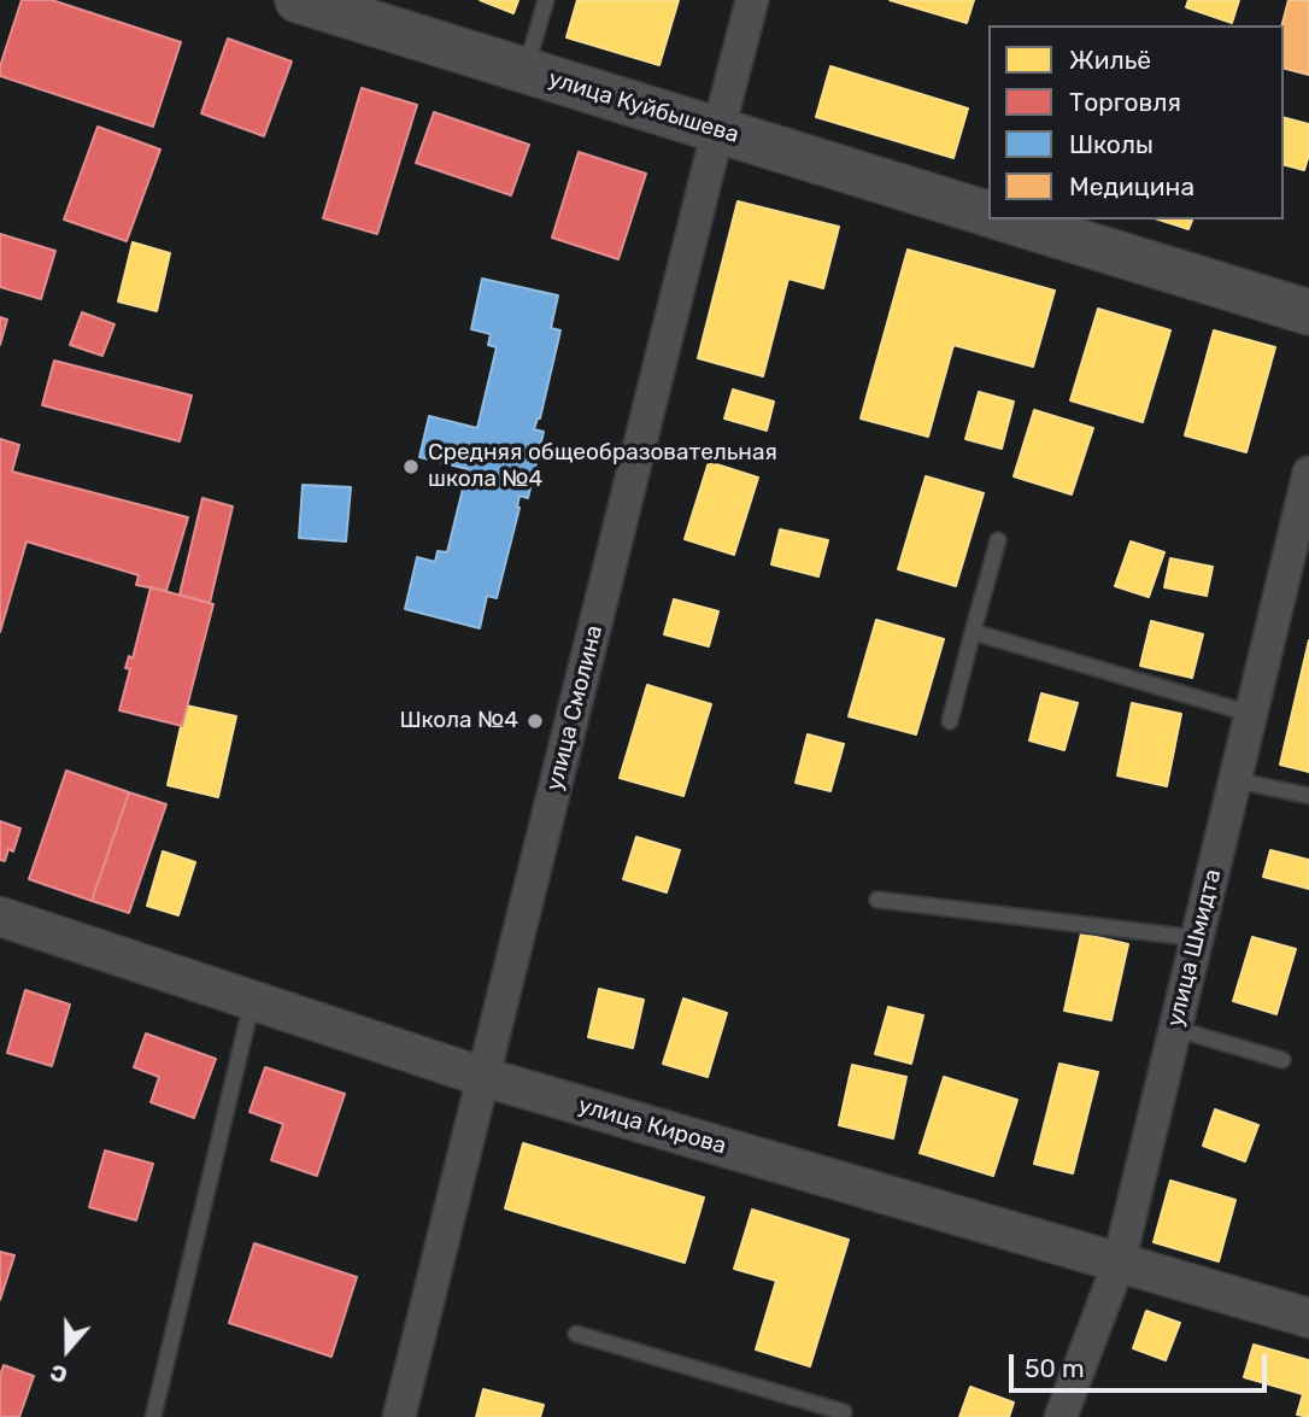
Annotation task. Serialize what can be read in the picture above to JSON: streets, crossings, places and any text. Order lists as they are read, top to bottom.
{
  "streets": {
    "main road": ["улица Куйбышева"],
    "street": ["улица Смолина", "улица Шмидта", "улица Кирова"]
  },
  "crossings": [
    ["улица Куйбышева", "улица Смолина"],
    ["улица Смолина", "улица Кирова"],
    ["улица Шмидта", "улица Кирова"]
  ],
  "places": ["Средняя общеобразовательная школа №4", "Школа №4"],
  "legend": [
    "Жильё",
    "Торговля",
    "Школы",
    "Медицина"
  ],
  "scale_bar": "50 m",
  "north": "bottom"
}
